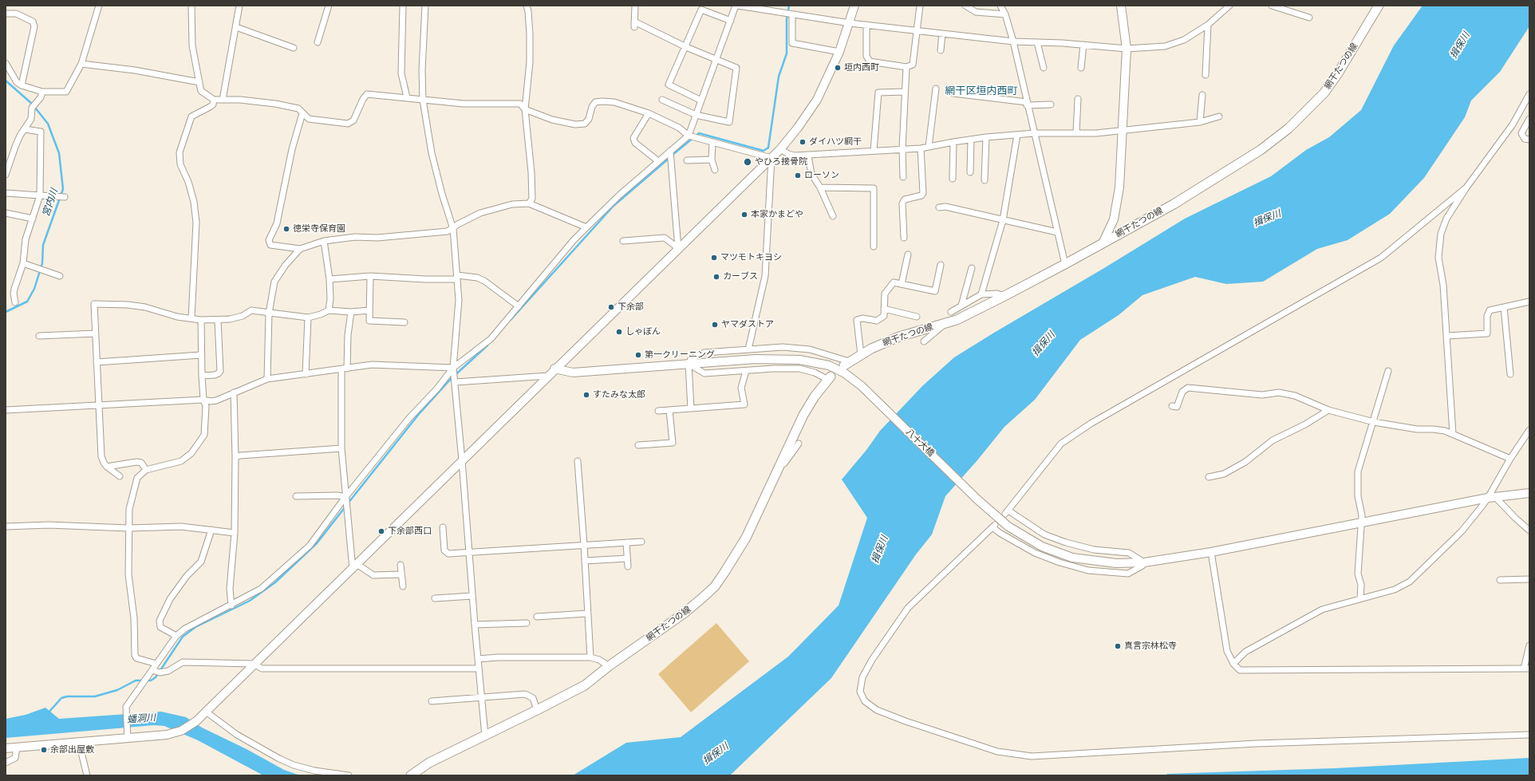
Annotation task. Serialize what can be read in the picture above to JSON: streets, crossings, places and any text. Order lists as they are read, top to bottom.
{
  "streets": {
    "main road": ["網干たつの線"],
    "street": ["八十大橋"]
  },
  "districts": ["網干区垣内西町"],
  "water": ["揖保川", "宮内川", "蟠洞川"],
  "places": [
    "垣内西町",
    "ダイハツ網干",
    "やひろ接骨院",
    "ローソン",
    "本家かまどや",
    "徳栄寺保育園",
    "マツモトキヨシ",
    "カーブス",
    "下余部",
    "ヤマダストア",
    "しゃぼん",
    "第一クリーニング",
    "すたみな太郎",
    "下余部西口",
    "真言宗林松寺",
    "余部出屋敷"
  ]
}
